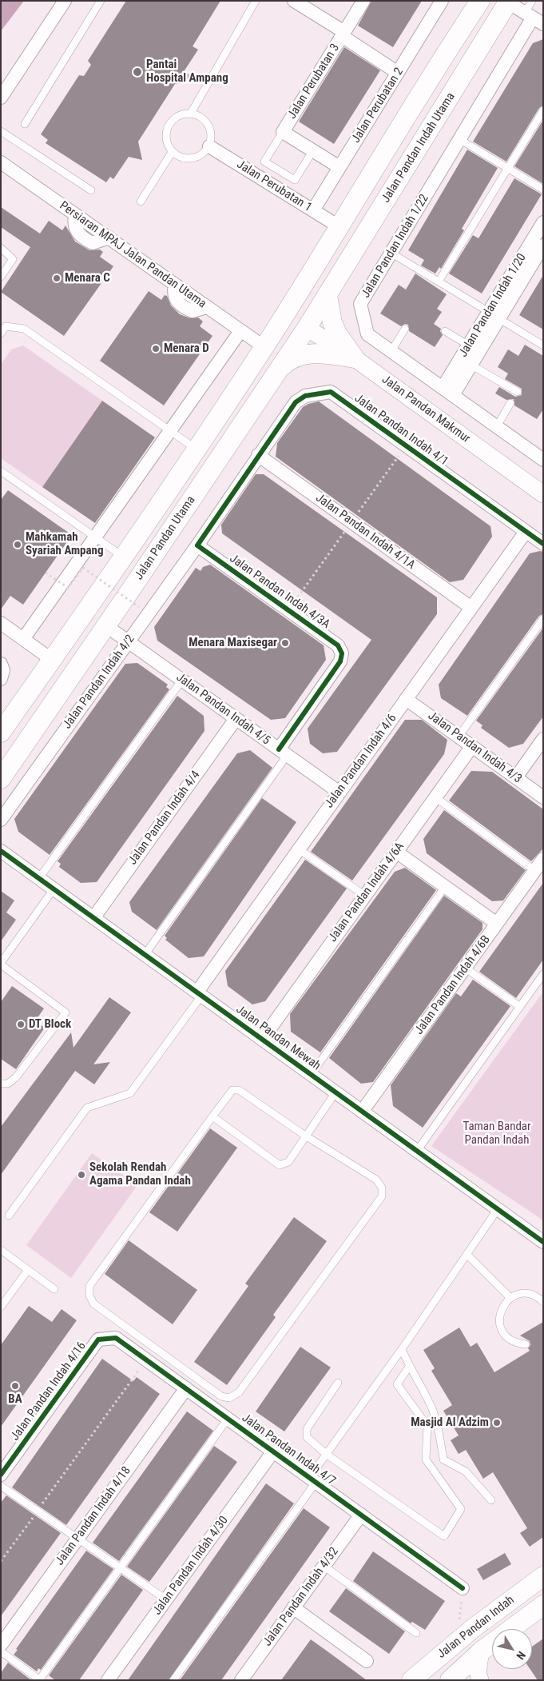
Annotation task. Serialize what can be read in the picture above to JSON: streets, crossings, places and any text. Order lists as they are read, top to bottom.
{
  "streets": {
    "main road": ["Jalan Pandan Indah Utama", "Jalan Pandan Utama", "Jalan Pandan Indah"],
    "street": [
      "Jalan Perubatan 3",
      "Jalan Perubatan 2",
      "Jalan Perubatan 1",
      "Jalan Pandan Indah 1/22",
      "Persiaran MPAJ Jalan Pandan Utama",
      "Jalan Pandan Indah 1/20",
      "Jalan Pandan Makmur",
      "Jalan Pandan Indah 4/1",
      "Jalan Pandan Indah 4/1A",
      "Jalan Pandan Indah 4/3A",
      "Jalan Pandan Indah 4/2",
      "Jalan Pandan Indah 4/5",
      "Jalan Pandan Indah 4/3",
      "Jalan Pandan Indah 4/6",
      "Jalan Pandan Indah 4/4",
      "Jalan Pandan Indah 4/6A",
      "Jalan Pandan Indah 4/6B",
      "Jalan Pandan Mewah",
      "Jalan Pandan Indah 4/16",
      "Jalan Pandan Indah 4/7",
      "Jalan Pandan Indah 4/18",
      "Jalan Pandan Indah 4/30",
      "Jalan Pandan Indah 4/32"
    ]
  },
  "crossings": [
    ["Jalan Perubatan 2", "Jalan Perubatan 1"],
    ["Jalan Pandan Indah Utama", "Jalan Pandan Utama"],
    ["Jalan Pandan Indah 1/22", "Jalan Pandan Indah 1/20"],
    ["Persiaran MPAJ Jalan Pandan Utama", "Jalan Pandan Utama"],
    ["Jalan Pandan Makmur", "Jalan Pandan Utama"],
    ["Jalan Pandan Indah 4/1", "Jalan Pandan Indah 4/1A"],
    ["Jalan Pandan Indah 4/1", "Jalan Pandan Indah 4/6"],
    ["Jalan Pandan Indah 4/1A", "Jalan Pandan Indah 4/6"],
    ["Jalan Pandan Utama", "Jalan Pandan Indah 4/5"],
    ["Jalan Pandan Indah 4/3A", "Jalan Pandan Indah 4/2"],
    ["Jalan Pandan Indah 4/3A", "Jalan Pandan Indah 4/5"],
    ["Jalan Pandan Indah 4/2", "Jalan Pandan Indah 4/5"],
    ["Jalan Pandan Indah 4/5", "Jalan Pandan Indah 4/6"],
    ["Jalan Pandan Indah 4/5", "Jalan Pandan Indah 4/4"],
    ["Jalan Pandan Indah 4/3", "Jalan Pandan Indah 4/6"],
    ["Jalan Pandan Indah 4/3", "Jalan Pandan Indah 4/6A"],
    ["Jalan Pandan Indah 4/6", "Jalan Pandan Mewah"],
    ["Jalan Pandan Indah 4/4", "Jalan Pandan Mewah"],
    ["Jalan Pandan Indah 4/6A", "Jalan Pandan Mewah"],
    ["Jalan Pandan Indah 4/6B", "Jalan Pandan Mewah"],
    ["Jalan Pandan Indah 4/16", "Jalan Pandan Indah 4/7"],
    ["Jalan Pandan Indah 4/7", "Jalan Pandan Indah 4/18"],
    ["Jalan Pandan Indah 4/7", "Jalan Pandan Indah 4/30"],
    ["Jalan Pandan Indah 4/7", "Jalan Pandan Indah 4/32"]
  ],
  "parks": ["Taman Bandar Pandan Indah"],
  "places": [
    "Pantai Hospital Ampang",
    "Menara C",
    "Menara D",
    "Mahkamah Syariah Ampang",
    "Menara Maxisegar",
    "DT Block",
    "Sekolah Rendah Agama Pandan Indah",
    "BA",
    "Masjid Al Adzim"
  ],
  "north": "bottom right"
}
